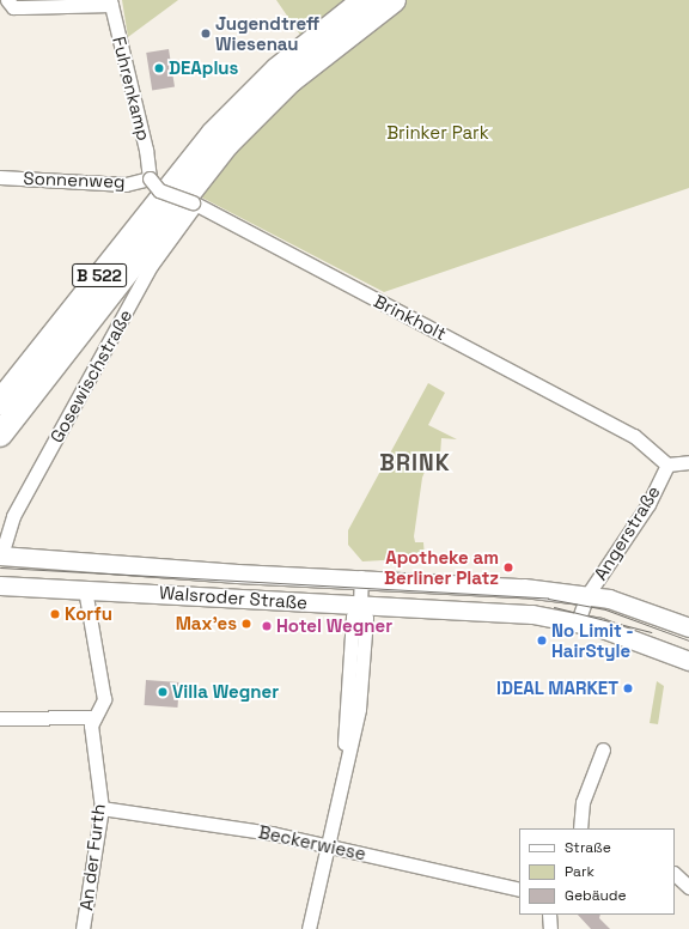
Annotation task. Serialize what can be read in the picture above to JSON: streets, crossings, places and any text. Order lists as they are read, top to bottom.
{
  "streets": {
    "highway": ["B 522"],
    "main road": ["Walsroder Straße"],
    "street": [
      "Fuhrenkamp",
      "Sonnenweg",
      "Brinkholt",
      "Gosewischstraße",
      "Angerstraße",
      "Beckerwiese",
      "An der Furth"
    ]
  },
  "crossings": [
    ["Fuhrenkamp", "Sonnenweg"],
    ["Fuhrenkamp", "Brinkholt"],
    ["Sonnenweg", "Brinkholt"],
    ["Brinkholt", "Gosewischstraße"],
    ["Brinkholt", "Angerstraße"],
    ["Gosewischstraße", "Walsroder Straße"],
    ["Angerstraße", "Walsroder Straße"],
    ["Walsroder Straße", "An der Furth"],
    ["Beckerwiese", "An der Furth"]
  ],
  "districts": ["BRINK"],
  "parks": ["Brinker Park"],
  "places": [
    "Jugendtreff Wiesenau",
    "DEAplus",
    "Apotheke am Berliner Platz",
    "Korfu",
    "Max'es",
    "Hotel Wegner",
    "No Limit - HairStyle",
    "IDEAL MARKET",
    "Villa Wegner"
  ],
  "legend": ["Straße", "Park", "Gebäude"]
}
